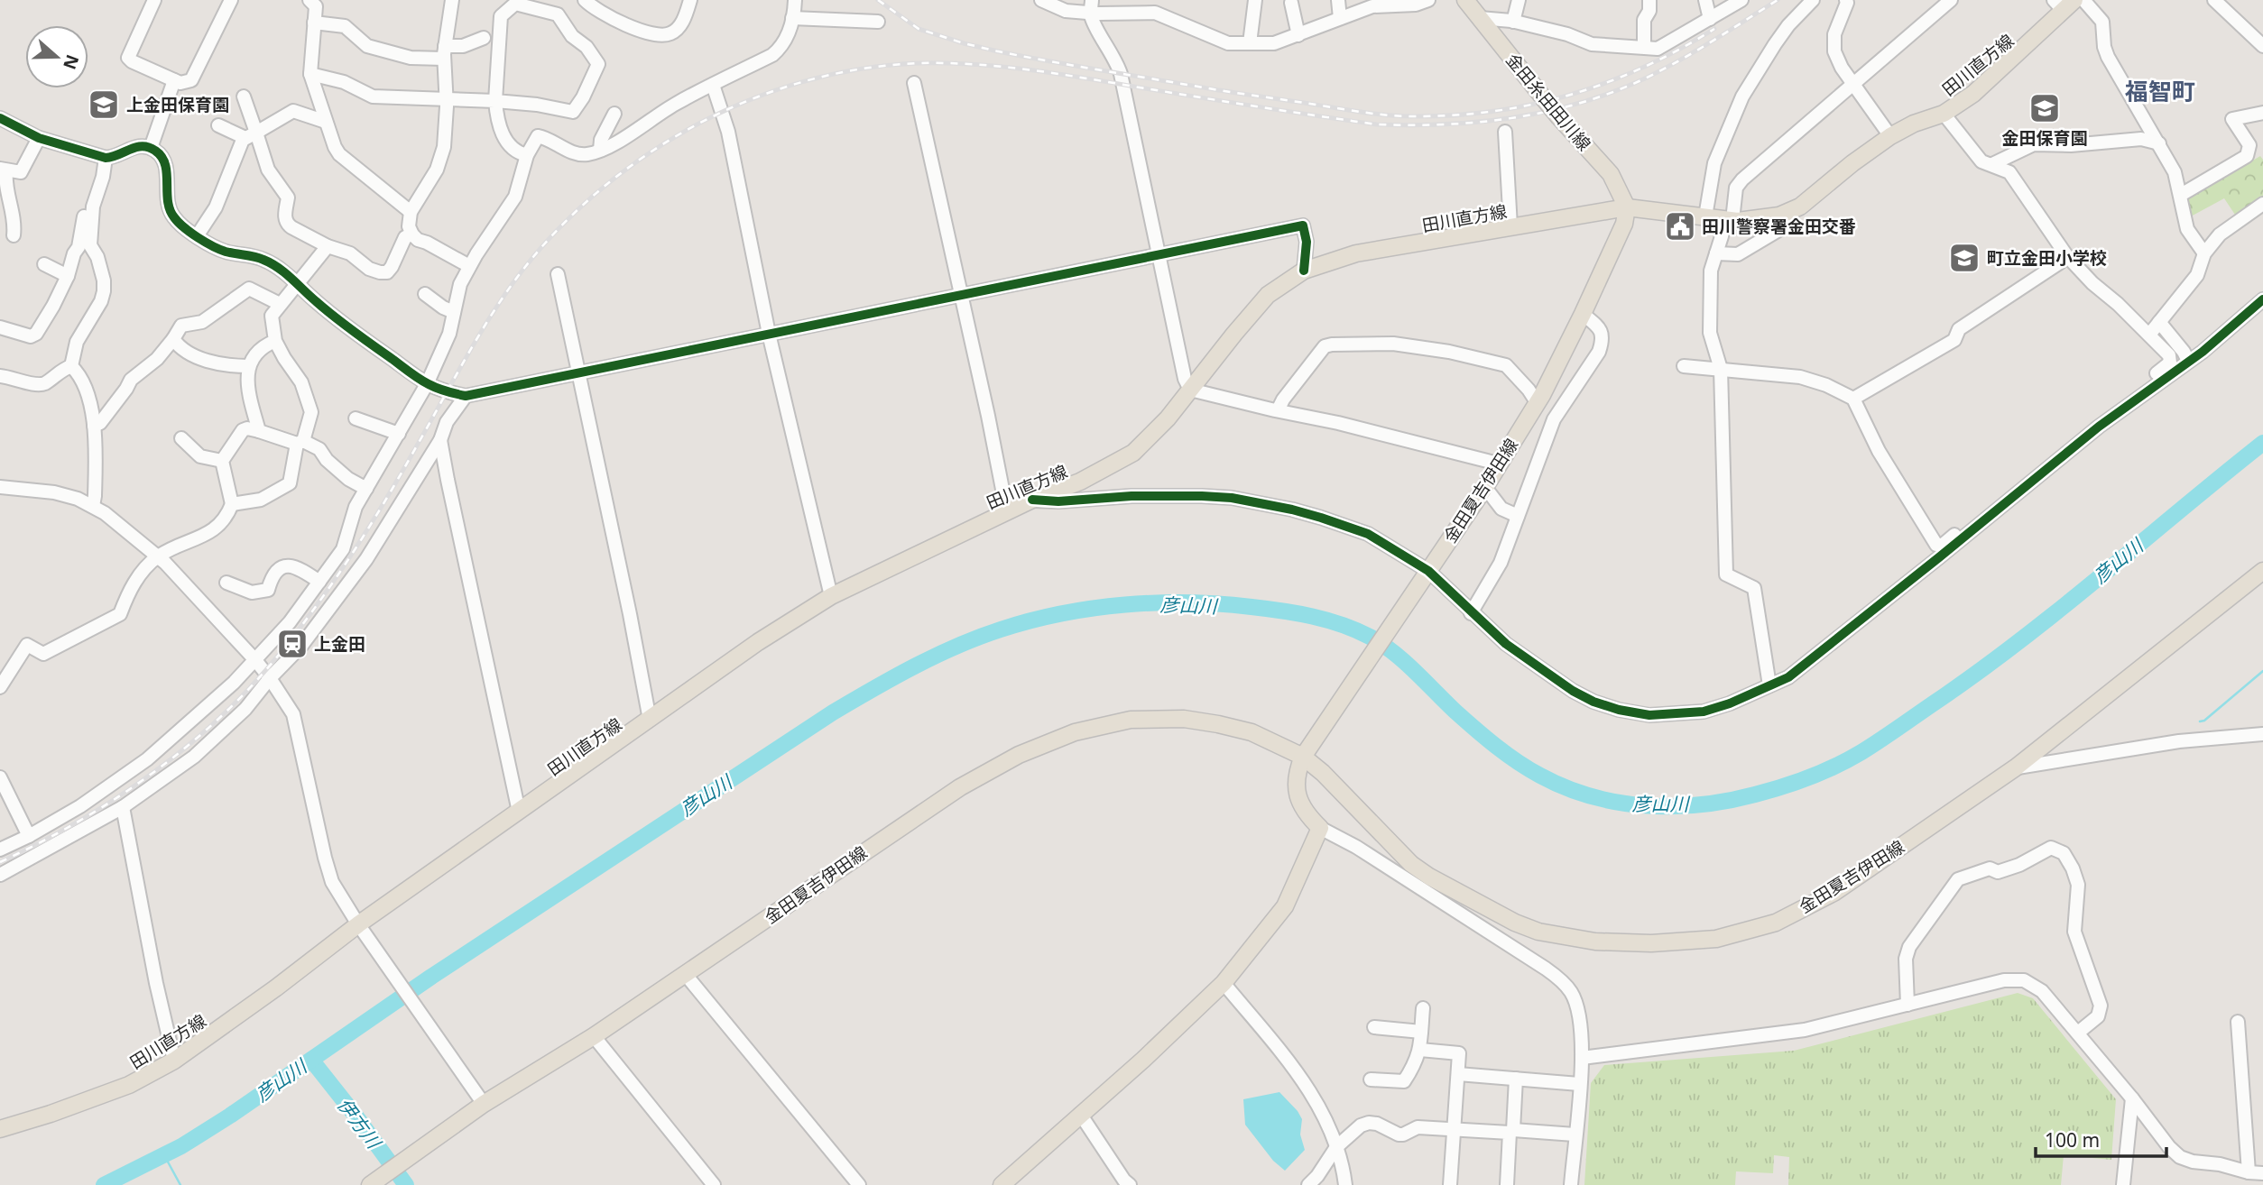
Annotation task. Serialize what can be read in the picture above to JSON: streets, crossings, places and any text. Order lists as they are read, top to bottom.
{
  "streets": {
    "main road": ["田川直方線", "金田糸田田川線", "金田夏吉伊田線"]
  },
  "crossings": [
    ["田川直方線", "金田糸田田川線"],
    ["田川直方線", "金田夏吉伊田線"],
    ["金田糸田田川線", "金田夏吉伊田線"]
  ],
  "districts": ["福智町"],
  "water": ["彦山川", "伊方川"],
  "places": {
    "school or university": ["上金田保育園", "金田保育園", "町立金田小学校"],
    "public building": ["田川警察署金田交番"],
    "station": ["上金田"]
  },
  "scale_bar": "100 m",
  "north": "right"
}
